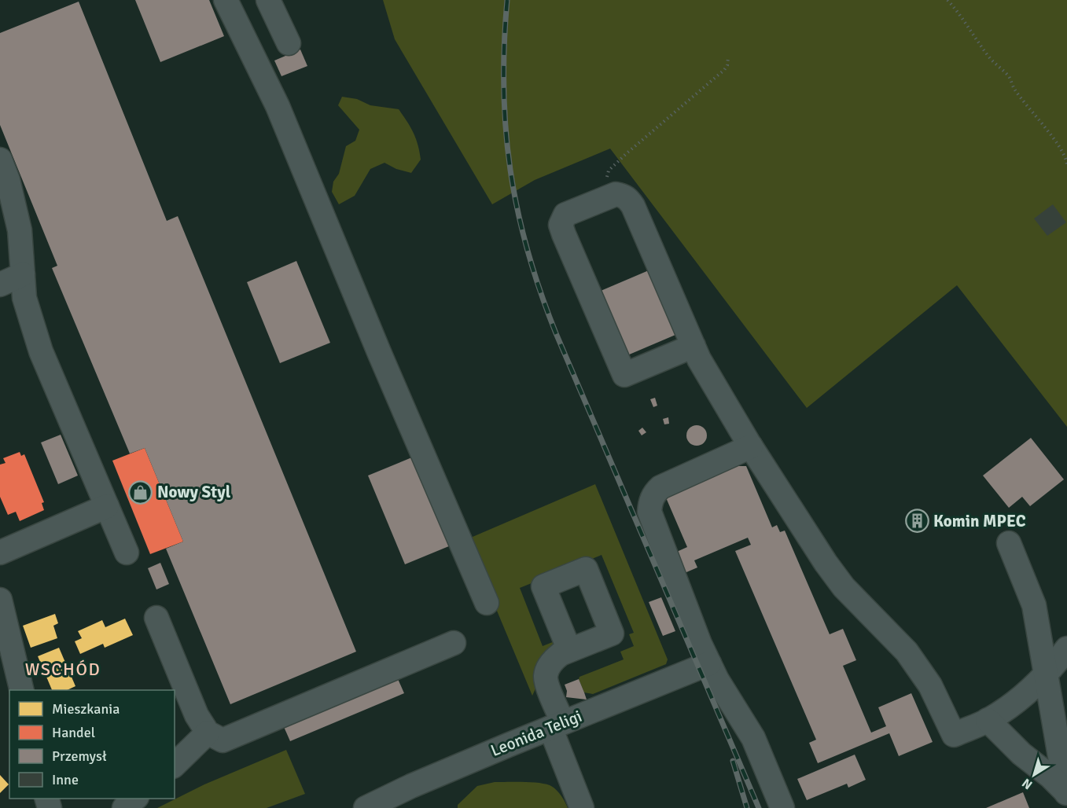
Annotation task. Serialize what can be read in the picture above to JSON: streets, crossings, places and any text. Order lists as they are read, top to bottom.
{
  "streets": {
    "street": ["Leonida Teligi"]
  },
  "districts": ["WSCHÓD"],
  "places": {
    "shop": ["Nowy Styl"],
    "building": ["Komin MPEC"]
  },
  "legend": [
    "Mieszkania",
    "Handel",
    "Przemysł",
    "Inne"
  ],
  "north": "bottom left"
}
